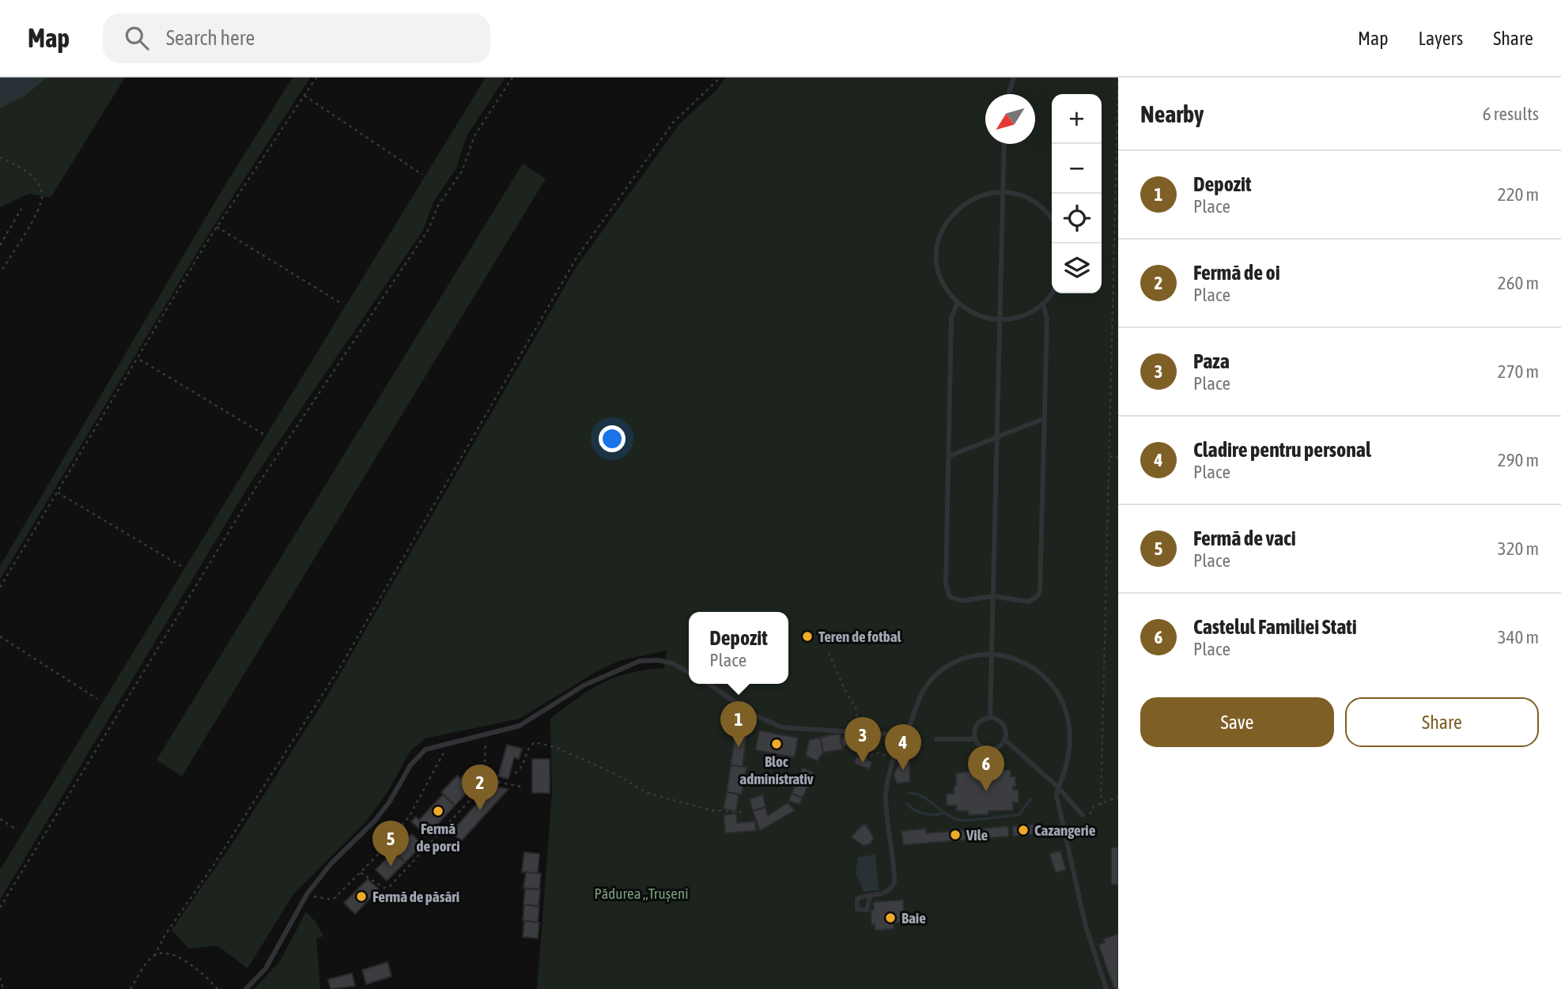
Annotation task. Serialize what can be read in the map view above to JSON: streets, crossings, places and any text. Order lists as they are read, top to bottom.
{
  "parks": ["Pădurea „Trușeni"],
  "places": [
    "Teren de fotbal",
    "Bloc administrativ",
    "Fermă de porci",
    "Cazangerie",
    "Vile",
    "Fermă de păsări",
    "Baie"
  ],
  "north": "bottom left",
  "page": {
    "header": "Map",
    "search": "Search here",
    "nav": ["Map", "Layers", "Share"],
    "heading": ["Nearby", "6 results"],
    "map_buttons": ["+", "−"],
    "list": [
      {
        "mark": "1",
        "name": "Depozit",
        "note": "Place",
        "value": "220 m"
      },
      {
        "mark": "2",
        "name": "Fermă de oi",
        "note": "Place",
        "value": "260 m"
      },
      {
        "mark": "3",
        "name": "Paza",
        "note": "Place",
        "value": "270 m"
      },
      {
        "mark": "4",
        "name": "Cladire pentru personal",
        "note": "Place",
        "value": "290 m"
      },
      {
        "mark": "5",
        "name": "Fermă de vaci",
        "note": "Place",
        "value": "320 m"
      },
      {
        "mark": "6",
        "name": "Castelul Familiei Stati",
        "note": "Place",
        "value": "340 m"
      }
    ],
    "popup": ["Depozit", "Place"],
    "buttons": ["Save", "Share"],
    "pins": [
      "1",
      "3",
      "4",
      "6",
      "2",
      "5"
    ]
  }
}
